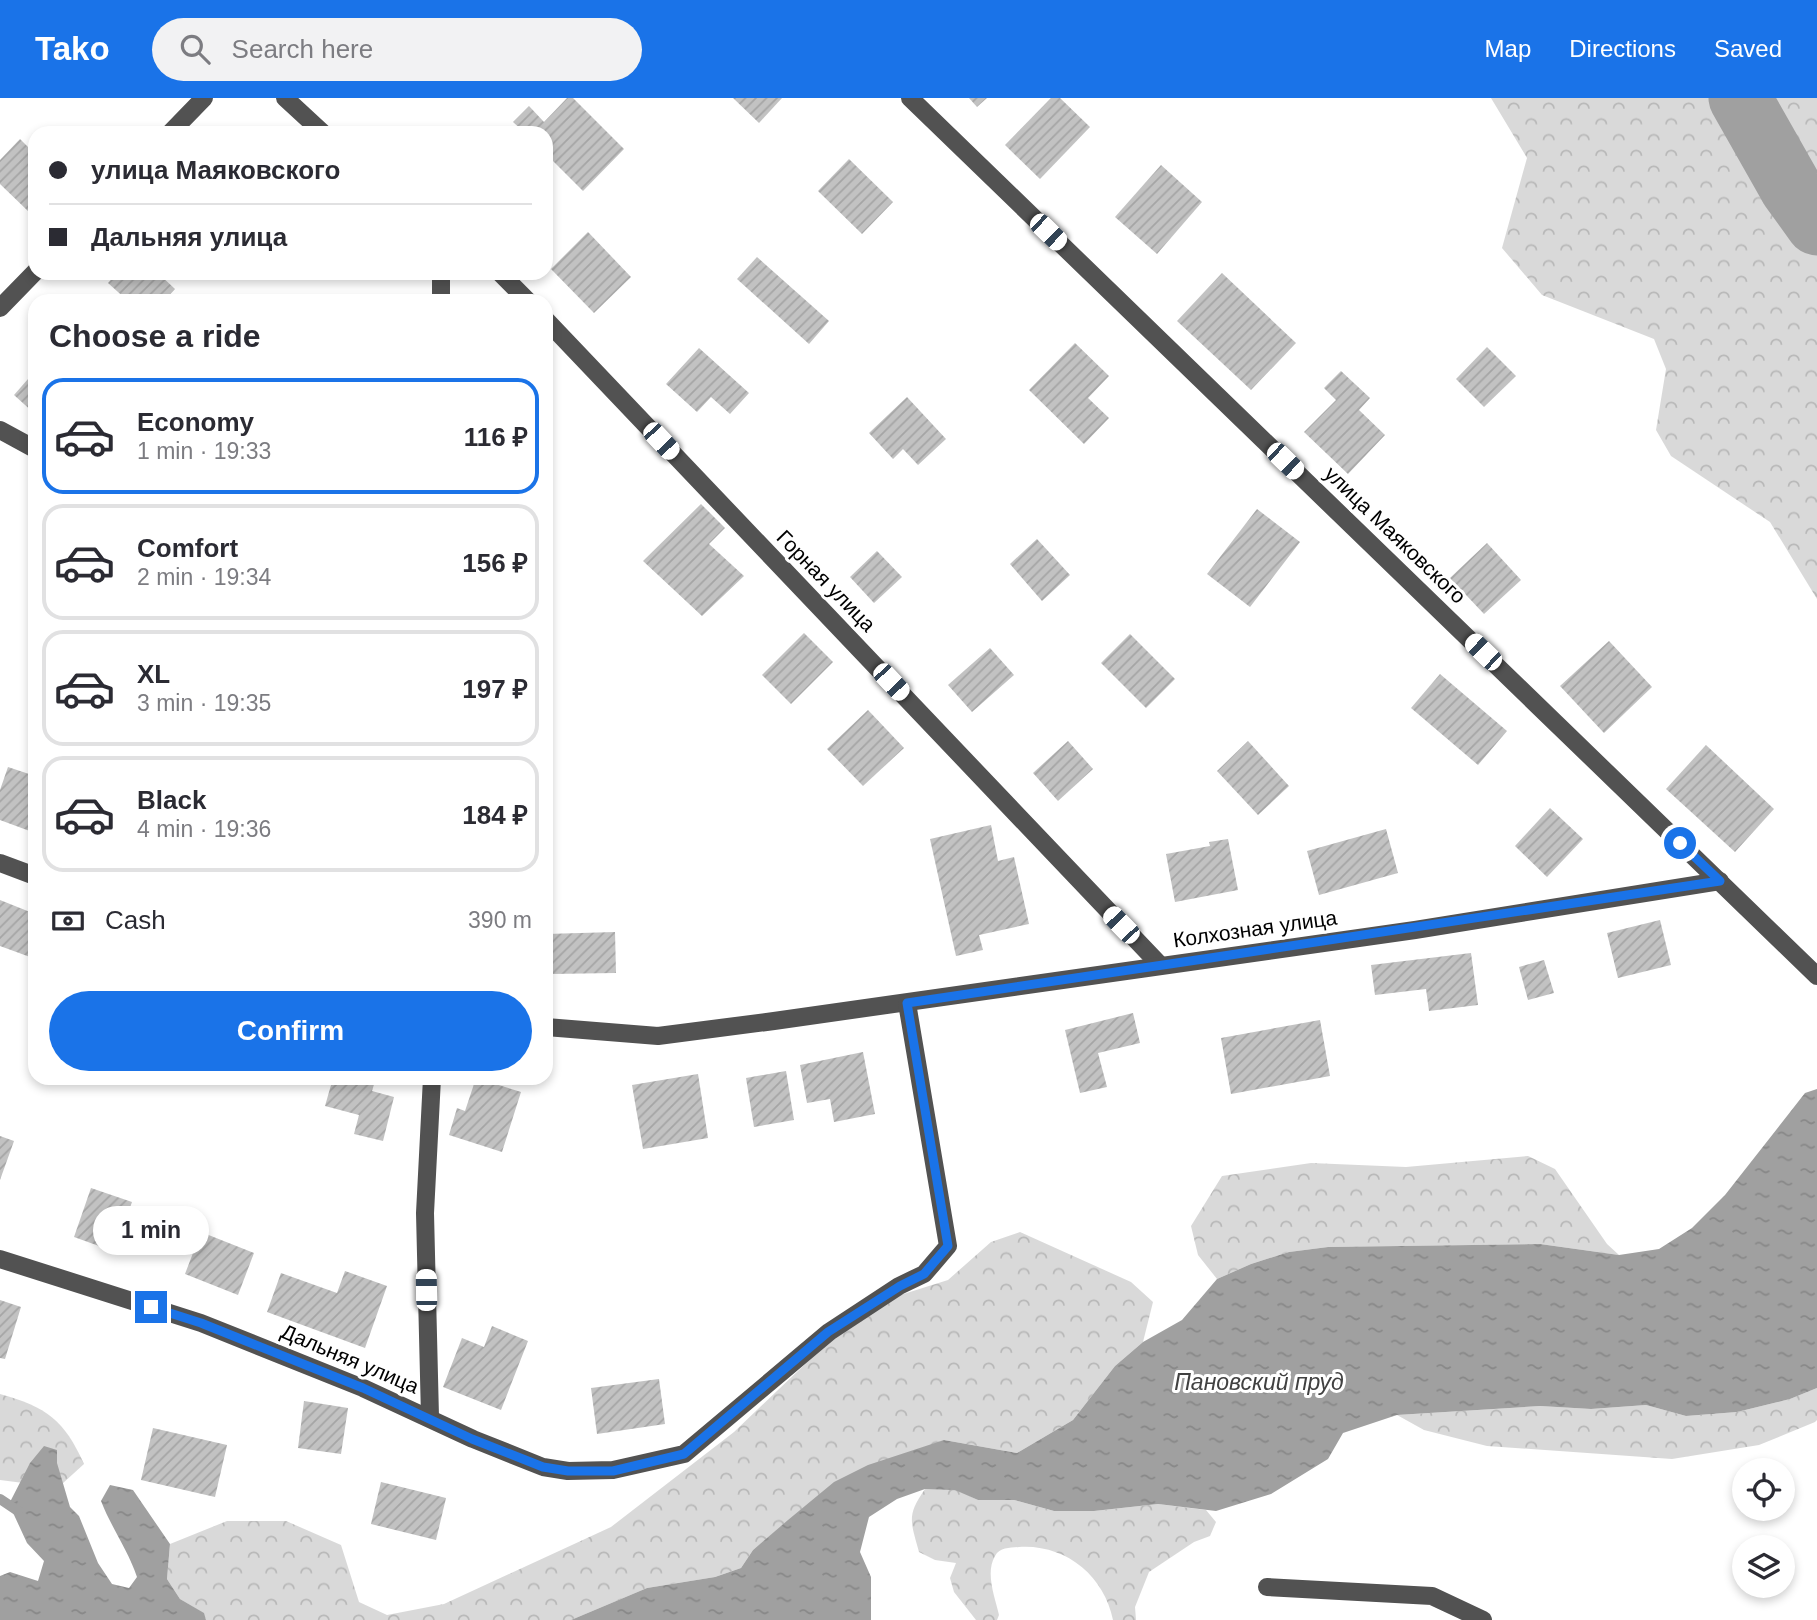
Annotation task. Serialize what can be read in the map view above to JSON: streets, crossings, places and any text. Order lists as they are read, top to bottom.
{
  "streets": {
    "street": [
      "улица Маяковского",
      "Горная улица",
      "Колхозная улица",
      "Дальняя улица"
    ]
  },
  "crossings": [
    ["улица Маяковского", "Колхозная улица"],
    ["Горная улица", "Колхозная улица"],
    ["Колхозная улица", "Дальняя улица"]
  ],
  "water": ["Пановский пруд"],
  "page": {
    "header": "Tako",
    "search": "Search here",
    "nav": ["Map", "Directions", "Saved"],
    "banner": ["улица Маяковского", "Дальняя улица"],
    "heading": "Choose a ride",
    "list": [
      {
        "name": "Economy",
        "note": "1 min · 19:33",
        "value": "116 ₽"
      },
      {
        "name": "Comfort",
        "note": "2 min · 19:34",
        "value": "156 ₽"
      },
      {
        "name": "XL",
        "note": "3 min · 19:35",
        "value": "197 ₽"
      },
      {
        "name": "Black",
        "note": "4 min · 19:36",
        "value": "184 ₽"
      }
    ],
    "pay": ["Cash", "390 m"],
    "buttons": "Confirm",
    "bubble": "1 min"
  }
}
